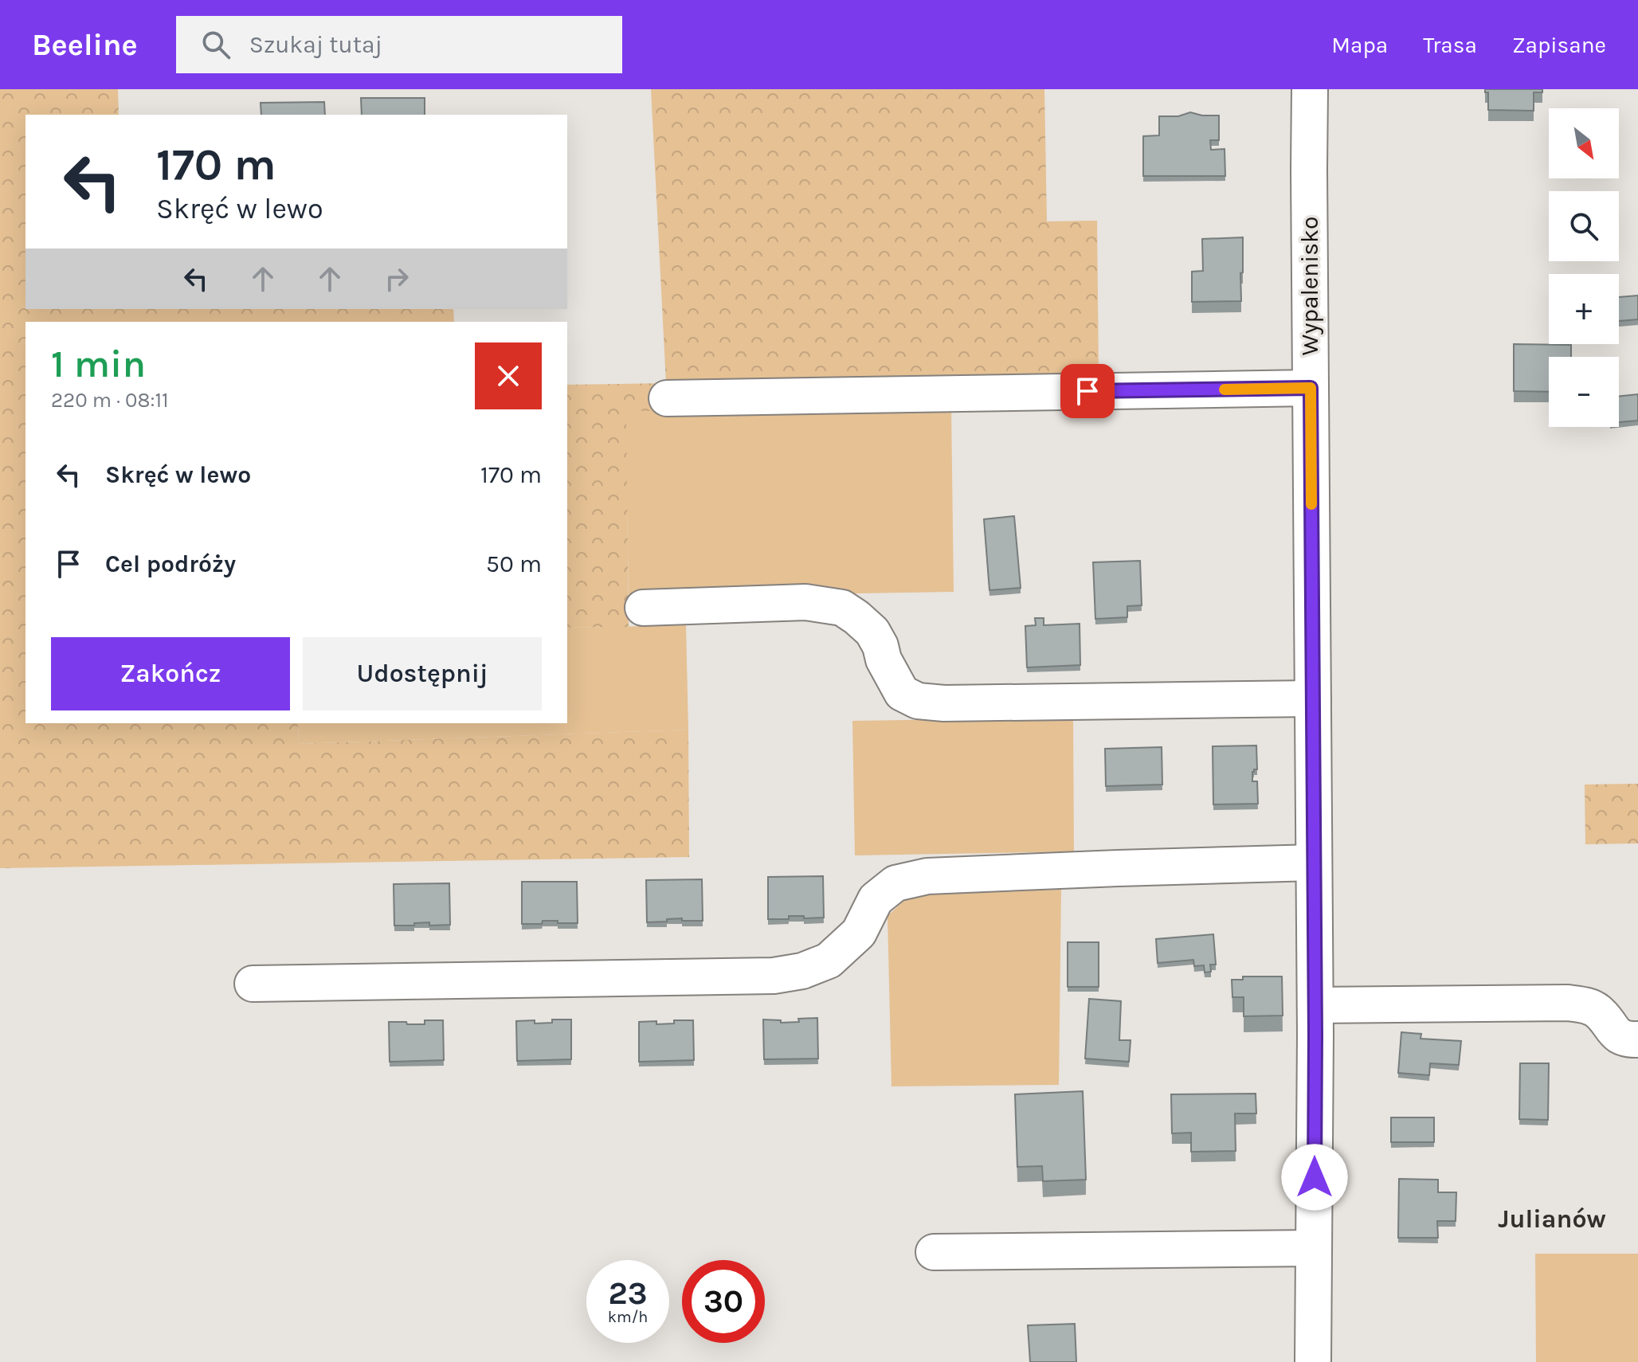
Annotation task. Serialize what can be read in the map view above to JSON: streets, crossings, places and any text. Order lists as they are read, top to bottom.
{
  "streets": {
    "street": ["Wypalenisko"]
  },
  "districts": ["Julianów"],
  "north": "bottom right",
  "page": {
    "header": "Beeline",
    "search": "Szukaj tutaj",
    "nav": ["Mapa", "Trasa", "Zapisane"],
    "map_buttons": ["+", "−"],
    "turn": ["170 m", "Skręć w lewo"],
    "heading": ["1 min", "220 m · 08:11"],
    "list": [
      {
        "name": "Skręć w lewo",
        "value": "170 m"
      },
      {
        "name": "Cel podróży",
        "value": "50 m"
      }
    ],
    "buttons": ["Zakończ", "Udostępnij"],
    "speed": "23 km/h",
    "limit": "30"
  }
}
